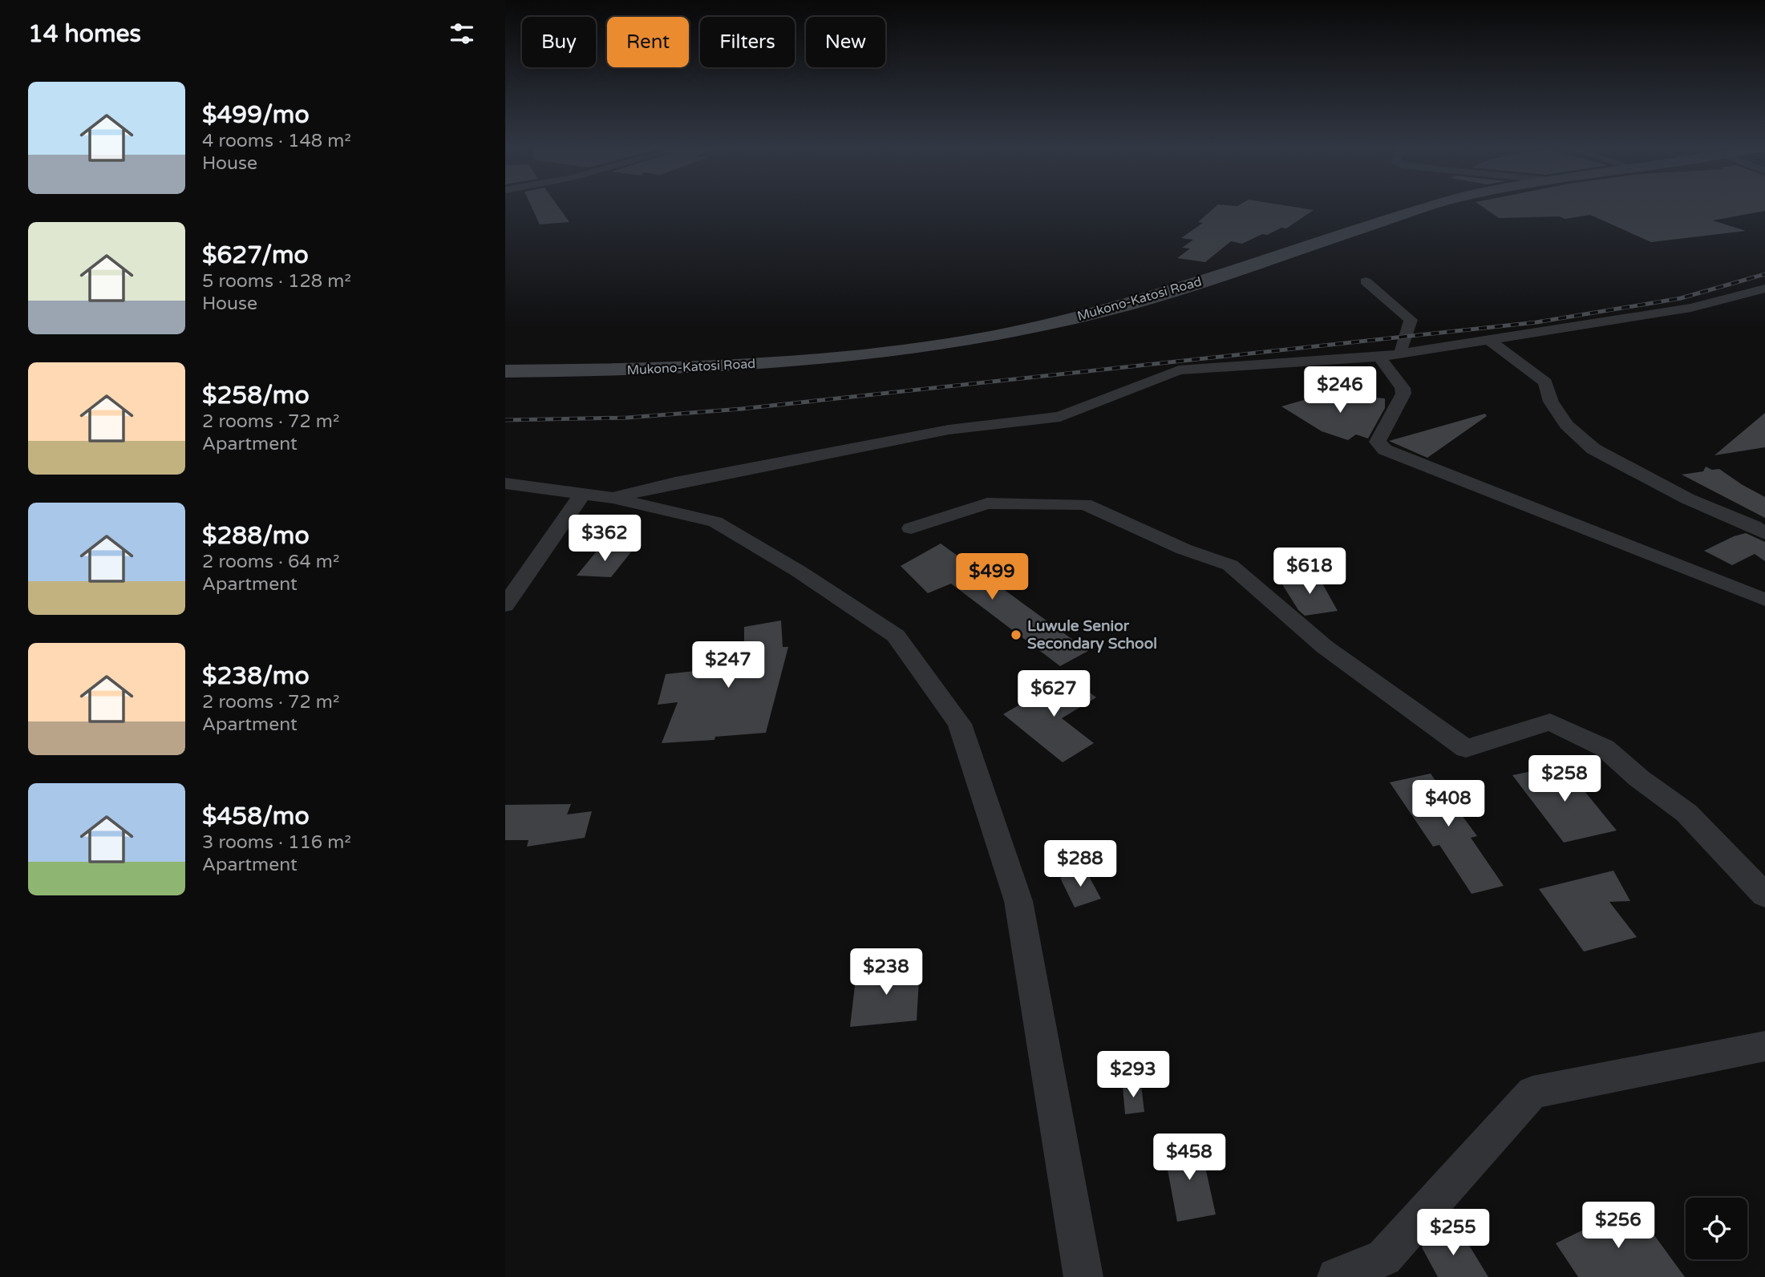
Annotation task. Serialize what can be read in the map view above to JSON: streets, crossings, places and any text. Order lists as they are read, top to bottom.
{
  "streets": {
    "main road": ["Mukono-Katosi Road"]
  },
  "places": ["Luwule Senior Secondary School"],
  "page": {
    "heading": "14 homes",
    "chip": [
      "Buy",
      "Rent",
      "Filters",
      "New"
    ],
    "list": [
      {
        "name": "$499/mo",
        "note": "4 rooms · 148 m² · House"
      },
      {
        "name": "$627/mo",
        "note": "5 rooms · 128 m² · House"
      },
      {
        "name": "$258/mo",
        "note": "2 rooms · 72 m² · Apartment"
      },
      {
        "name": "$288/mo",
        "note": "2 rooms · 64 m² · Apartment"
      },
      {
        "name": "$238/mo",
        "note": "2 rooms · 72 m² · Apartment"
      },
      {
        "name": "$458/mo",
        "note": "3 rooms · 116 m² · Apartment"
      }
    ],
    "price": [
      "$246",
      "$362",
      "$618",
      "$499",
      "$247",
      "$627",
      "$258",
      "$408",
      "$288",
      "$238",
      "$293",
      "$458",
      "$256",
      "$255"
    ]
  }
}
